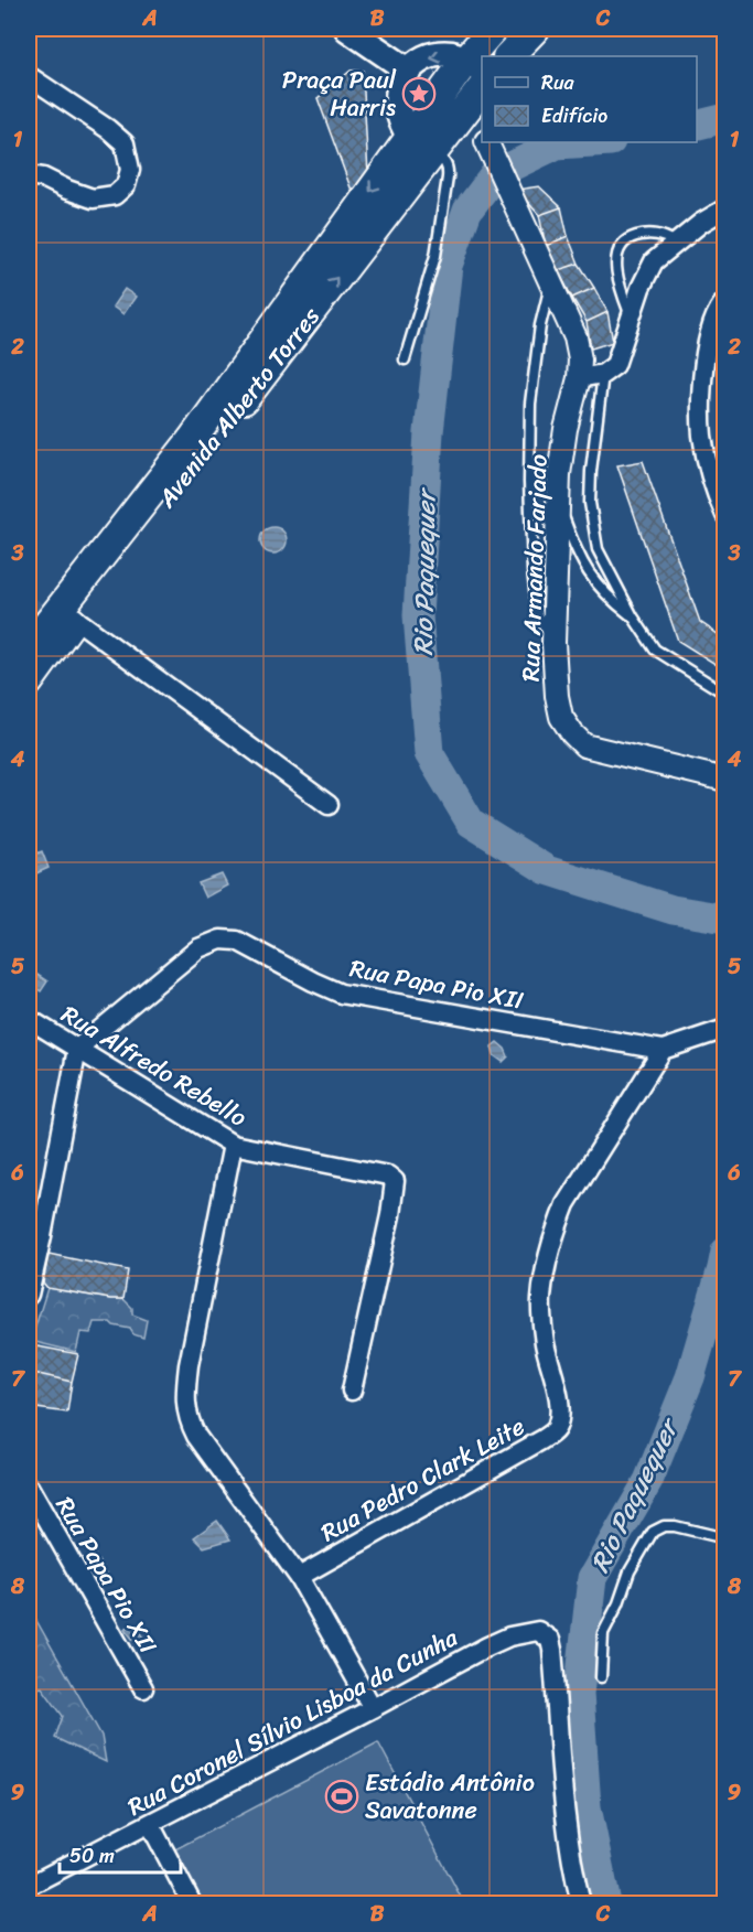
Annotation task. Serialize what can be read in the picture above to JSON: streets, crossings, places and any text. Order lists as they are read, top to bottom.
{
  "streets": {
    "main road": ["Avenida Alberto Torres"],
    "street": [
      "Rua Armando Farjado",
      "Rua Papa Pio XII",
      "Rua Alfredo Rebello",
      "Rua Pedro Clark Leite",
      "Rua Coronel Sílvio Lisboa da Cunha"
    ]
  },
  "crossings": [
    ["Avenida Alberto Torres", "Rua Armando Farjado"],
    ["Rua Papa Pio XII", "Rua Alfredo Rebello"],
    ["Rua Papa Pio XII", "Rua Pedro Clark Leite"]
  ],
  "water": ["Rio Paquequer"],
  "places": {
    "place": ["Praça Paul Harris"],
    "sports": ["Estádio Antônio Savatonne"]
  },
  "legend": ["Rua", "Edifício"],
  "scale_bar": "50 m",
  "grid": {
    "columns": ["A", "B", "C"],
    "rows": [
      "1",
      "2",
      "3",
      "4",
      "5",
      "6",
      "7",
      "8",
      "9"
    ]
  }
}
